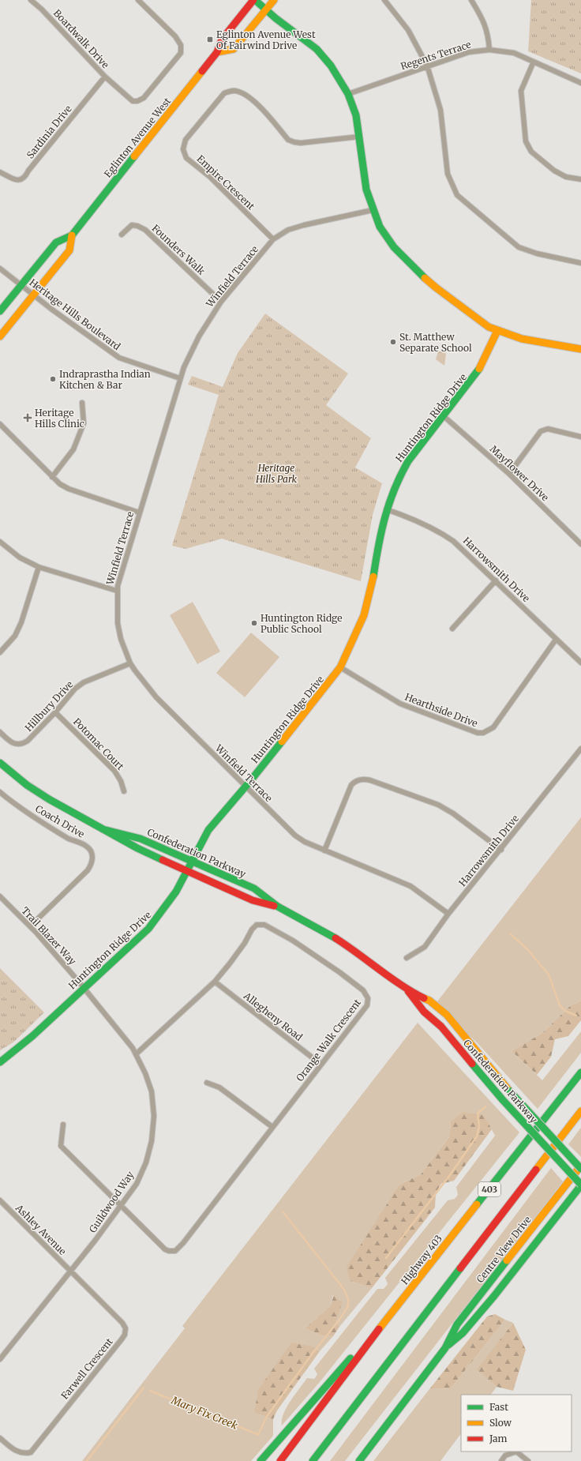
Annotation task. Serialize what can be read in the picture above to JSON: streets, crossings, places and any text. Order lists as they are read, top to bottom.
{
  "streets": {
    "main road": [
      "Eglinton Avenue West",
      "Huntington Ridge Drive",
      "Confederation Parkway",
      "403",
      "Centre View Drive",
      "Highway 403"
    ],
    "street": [
      "Boardwalk Drive",
      "Regents Terrace",
      "Sardinia Drive",
      "Empire Crescent",
      "Founders Walk",
      "Winfield Terrace",
      "Heritage Hills Boulevard",
      "Mayflower Drive",
      "Harrowsmith Drive",
      "Hillbury Drive",
      "Hearthside Drive",
      "Potomac Court",
      "Coach Drive",
      "Trail Blazer Way",
      "Allegheny Road",
      "Orange Walk Crescent",
      "Guildwood Way",
      "Ashley Avenue",
      "Farwell Crescent"
    ]
  },
  "crossings": [
    ["Boardwalk Drive", "Sardinia Drive"],
    ["Eglinton Avenue West", "Heritage Hills Boulevard"],
    ["Empire Crescent", "Winfield Terrace"],
    ["Founders Walk", "Winfield Terrace"],
    ["Winfield Terrace", "Heritage Hills Boulevard"],
    ["Winfield Terrace", "Huntington Ridge Drive"],
    ["Winfield Terrace", "Harrowsmith Drive"],
    ["Winfield Terrace", "Hillbury Drive"],
    ["Huntington Ridge Drive", "Mayflower Drive"],
    ["Huntington Ridge Drive", "Harrowsmith Drive"],
    ["Huntington Ridge Drive", "Hearthside Drive"],
    ["Huntington Ridge Drive", "Confederation Parkway"],
    ["Huntington Ridge Drive", "Trail Blazer Way"],
    ["Huntington Ridge Drive", "Guildwood Way"],
    ["Harrowsmith Drive", "Hearthside Drive"],
    ["Hillbury Drive", "Potomac Court"],
    ["Coach Drive", "Trail Blazer Way"],
    ["Confederation Parkway", "Centre View Drive"],
    ["Trail Blazer Way", "Guildwood Way"],
    ["Allegheny Road", "Orange Walk Crescent"],
    ["Orange Walk Crescent", "Guildwood Way"],
    ["Guildwood Way", "Ashley Avenue"],
    ["Guildwood Way", "Farwell Crescent"],
    ["Ashley Avenue", "Farwell Crescent"]
  ],
  "water": ["Mary Fix Creek"],
  "parks": ["Heritage Hills Park"],
  "places": {
    "transit": ["Eglinton Avenue West Of Fairwind Drive"],
    "other": ["St. Matthew Separate School", "Indraprastha Indian Kitchen & Bar", "Huntington Ridge Public School"],
    "health": ["Heritage Hills Clinic"]
  },
  "legend": ["Fast", "Slow", "Jam"]
}
